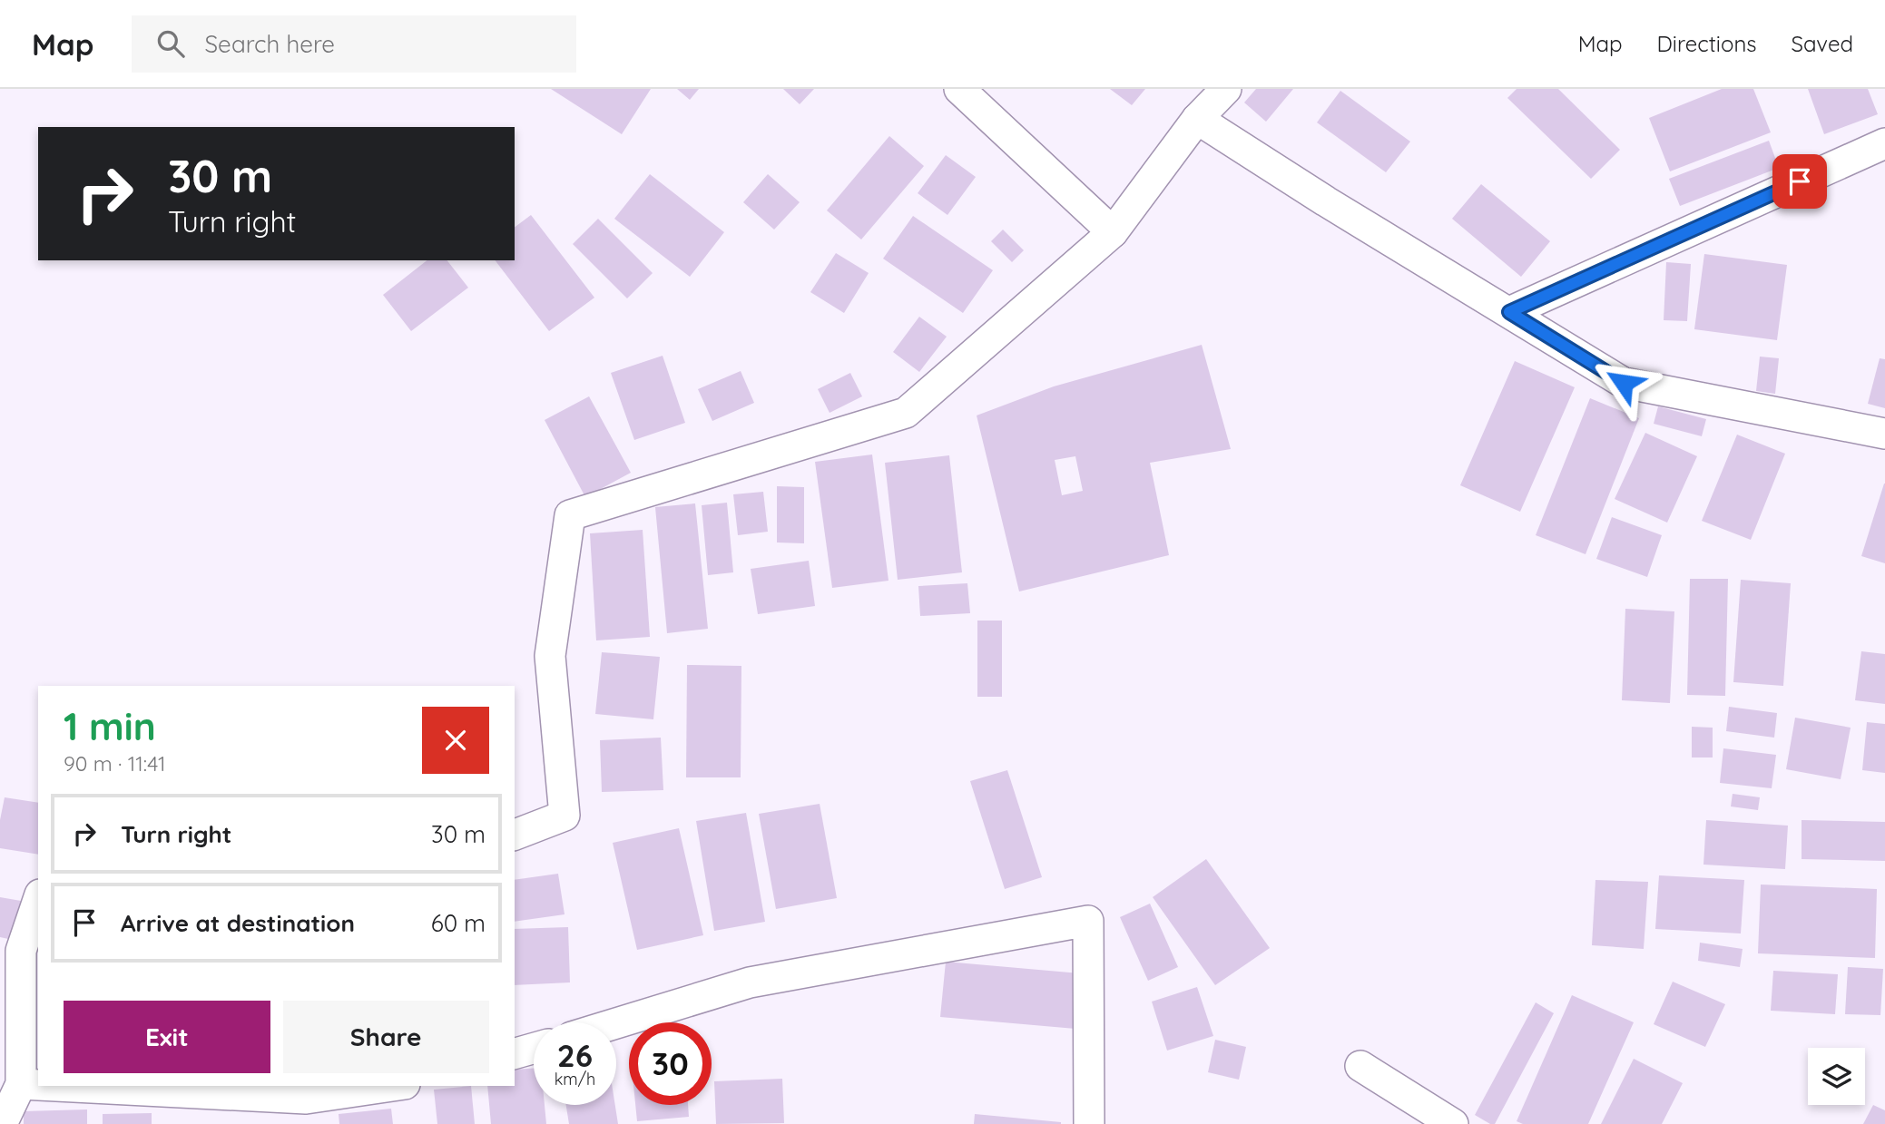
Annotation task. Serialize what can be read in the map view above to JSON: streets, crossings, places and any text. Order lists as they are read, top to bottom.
{
  "page": {
    "header": "Map",
    "search": "Search here",
    "nav": ["Map", "Directions", "Saved"],
    "turn": ["30 m", "Turn right"],
    "heading": ["1 min", "90 m · 11:41"],
    "list": [
      {
        "name": "Turn right",
        "value": "30 m"
      },
      {
        "name": "Arrive at destination",
        "value": "60 m"
      }
    ],
    "buttons": ["Exit", "Share"],
    "speed": "26 km/h",
    "limit": "30"
  }
}
